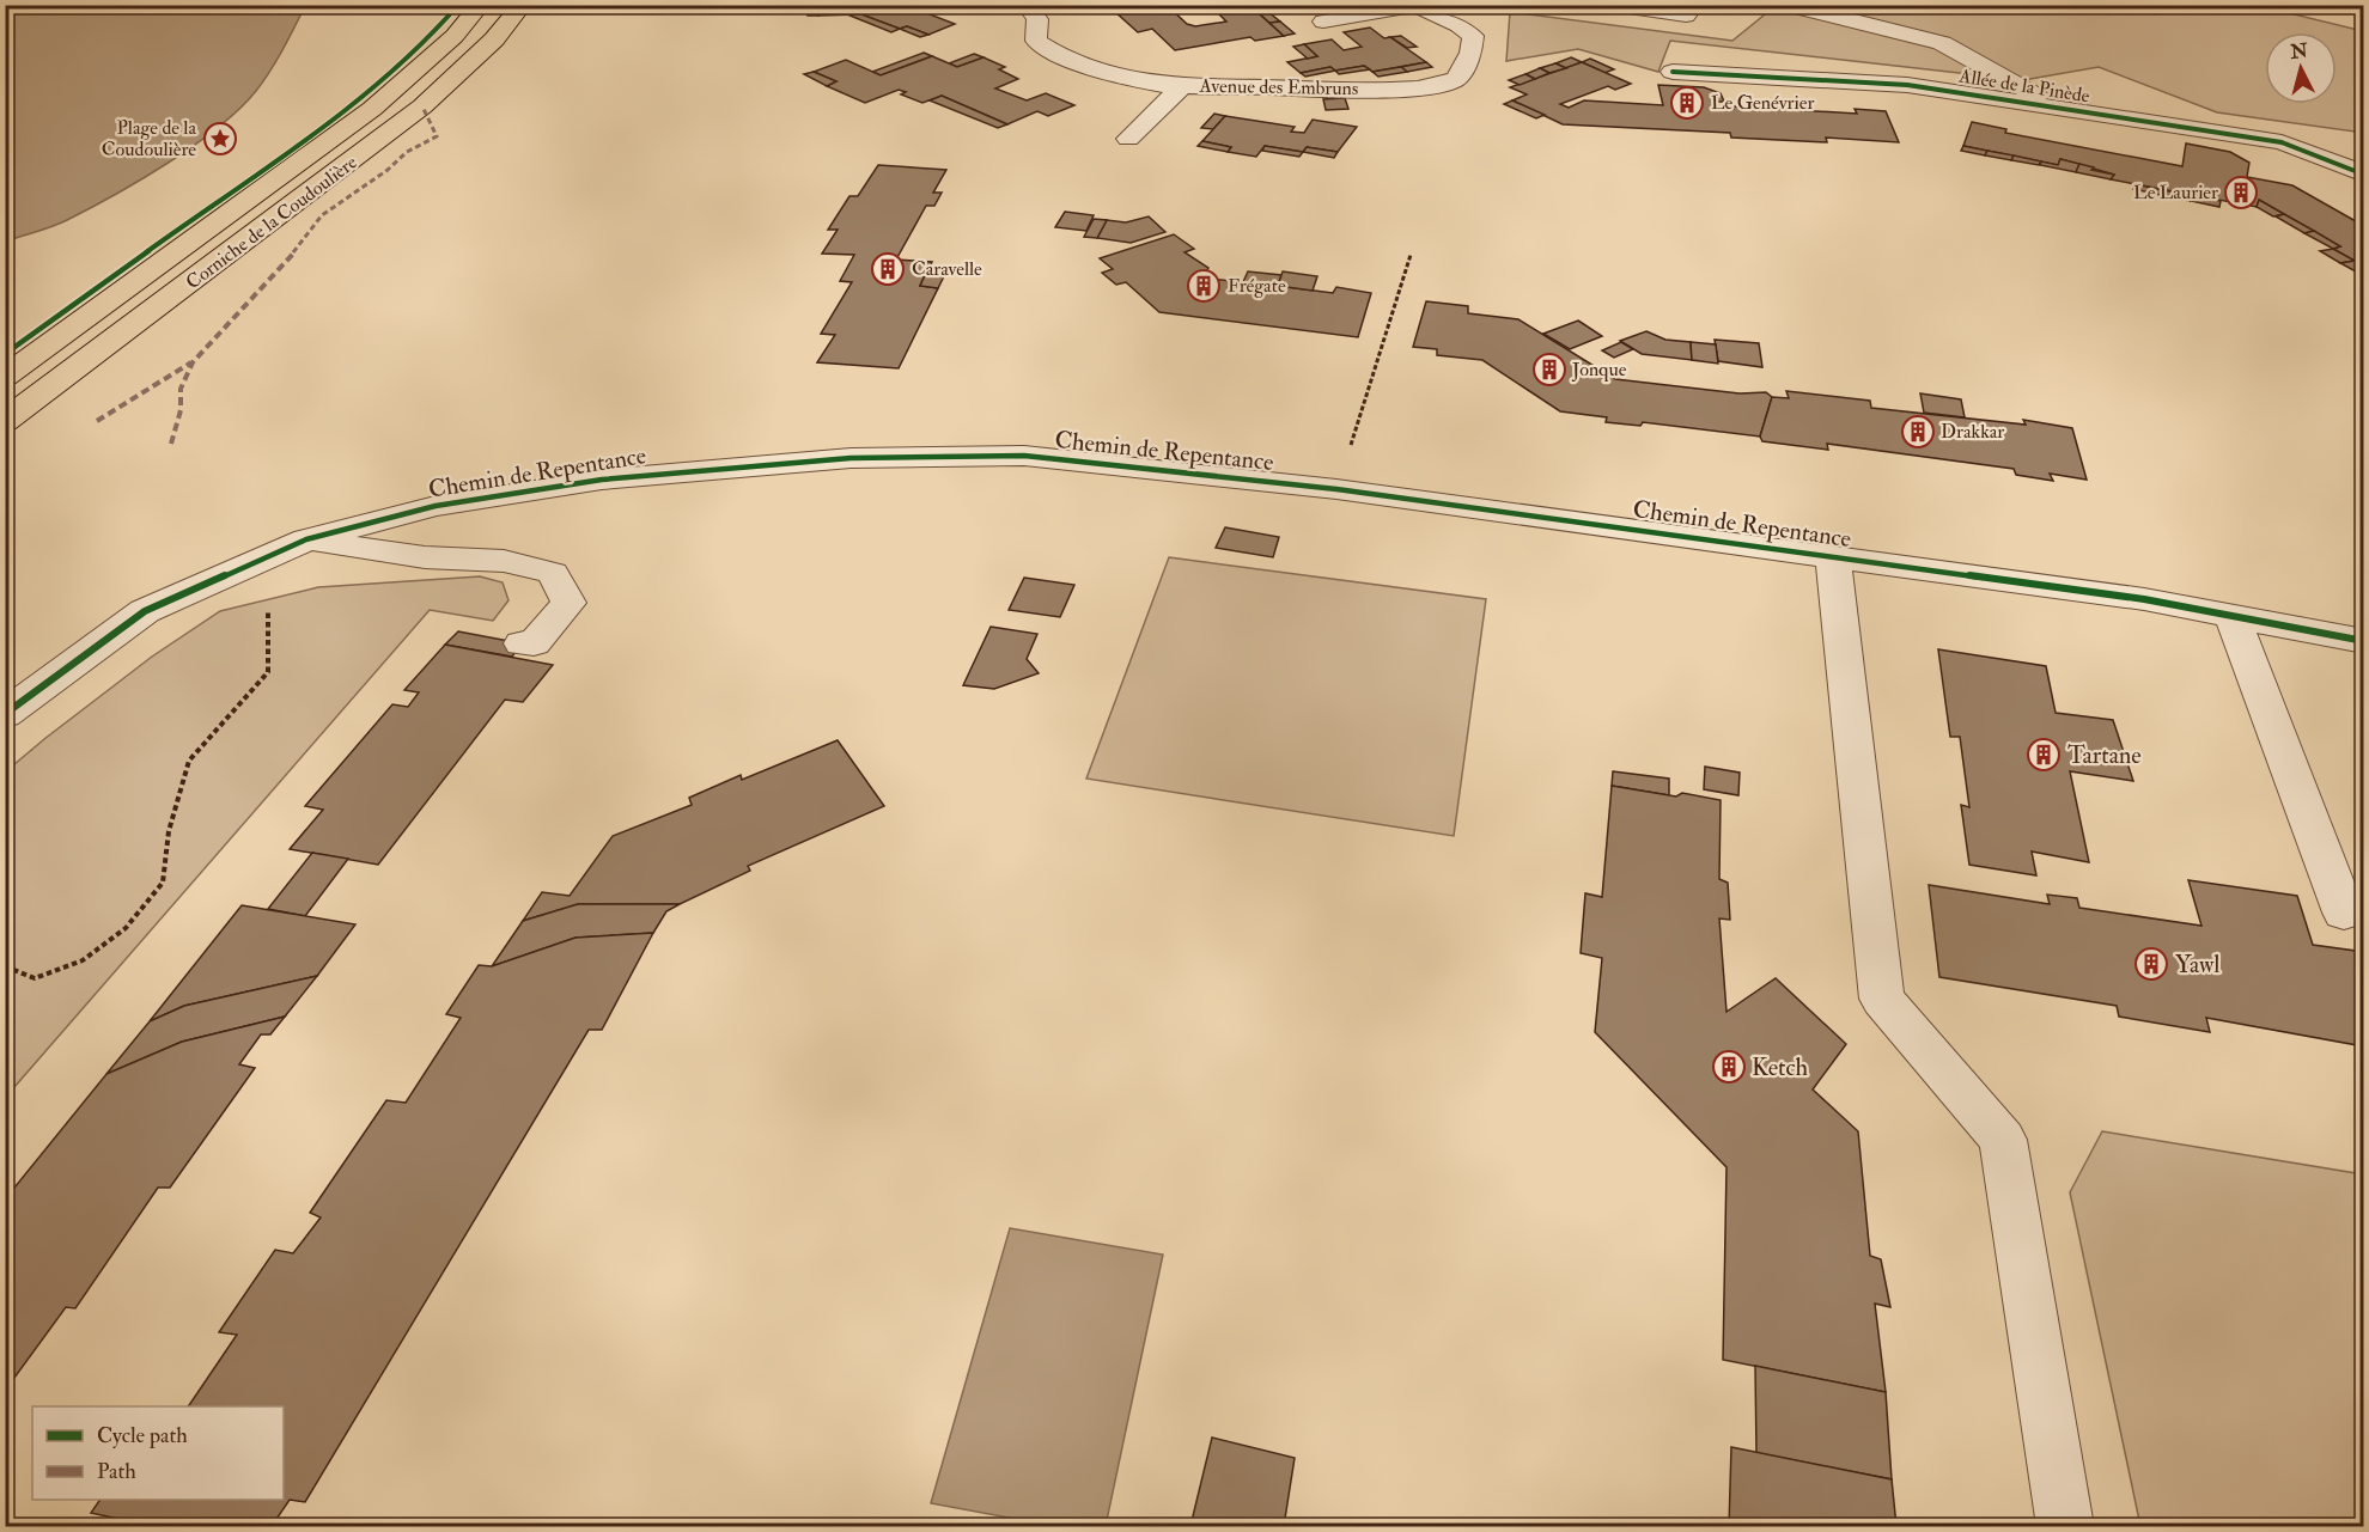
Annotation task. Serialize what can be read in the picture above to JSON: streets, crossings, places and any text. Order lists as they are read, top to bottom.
{
  "streets": {
    "main road": ["Corniche de la Coudoulière"],
    "street": ["Allée de la Pinède", "Avenue des Embruns", "Chemin de Repentance"]
  },
  "places": {
    "building": [
      "Le Genévrier",
      "Le Laurier",
      "Caravelle",
      "Frégate",
      "Jonque",
      "Drakkar",
      "Tartane",
      "Yawl",
      "Ketch"
    ],
    "place": ["Plage de la Coudoulière"]
  },
  "legend": ["Cycle path", "Path"],
  "north": "top"
}
